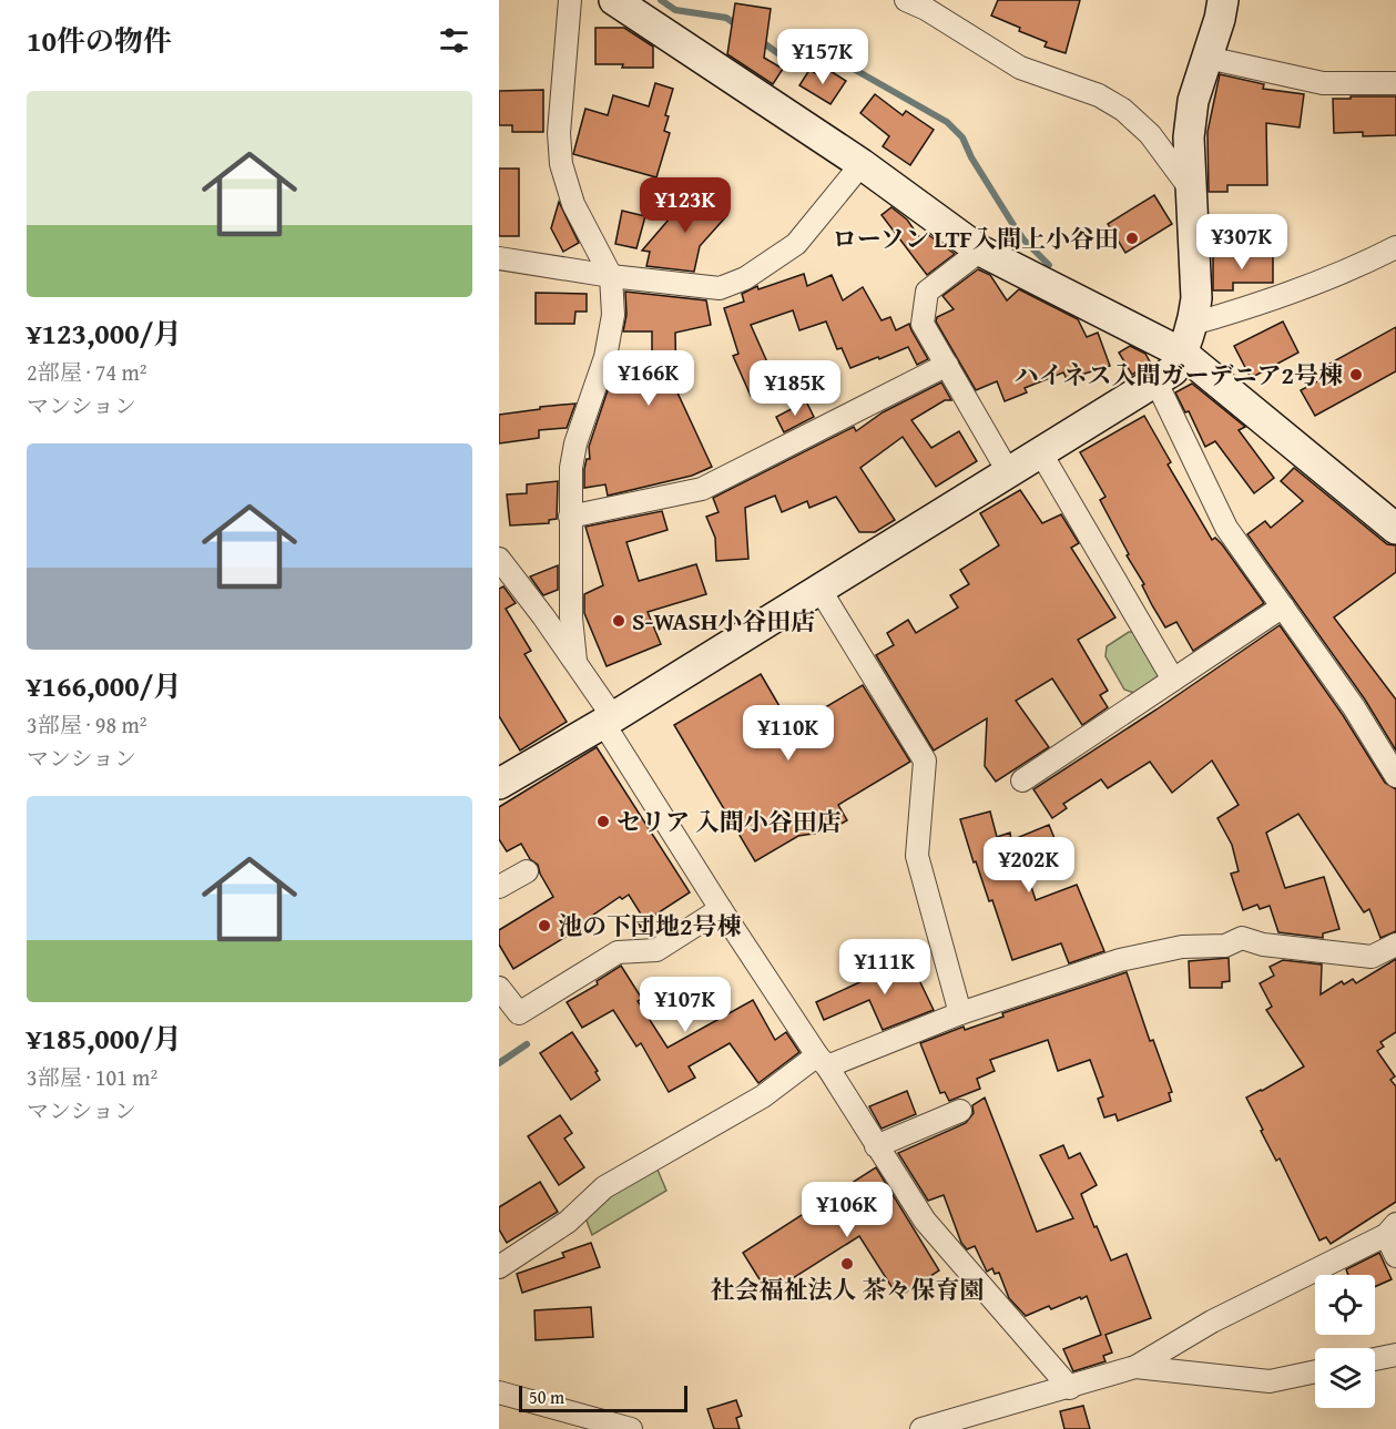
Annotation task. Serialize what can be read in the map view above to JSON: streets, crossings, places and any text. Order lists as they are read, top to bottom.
{
  "places": [
    "ローソン LTF入間上小谷田",
    "ハイネス入間ガーデニア2号棟",
    "S-WASH小谷田店",
    "セリア 入間小谷田店",
    "池の下団地2号棟",
    "社会福祉法人 茶々保育園"
  ],
  "scale_bar": "50 m",
  "page": {
    "heading": "10件の物件",
    "price": [
      "¥157K",
      "¥123K",
      "¥307K",
      "¥166K",
      "¥185K",
      "¥110K",
      "¥202K",
      "¥111K",
      "¥107K",
      "¥106K"
    ],
    "list": [
      {
        "name": "¥123,000/月",
        "note": "2部屋 · 74 m² · マンション"
      },
      {
        "name": "¥166,000/月",
        "note": "3部屋 · 98 m² · マンション"
      },
      {
        "name": "¥185,000/月",
        "note": "3部屋 · 101 m² · マンション"
      }
    ],
    "scale": "50 m"
  }
}
